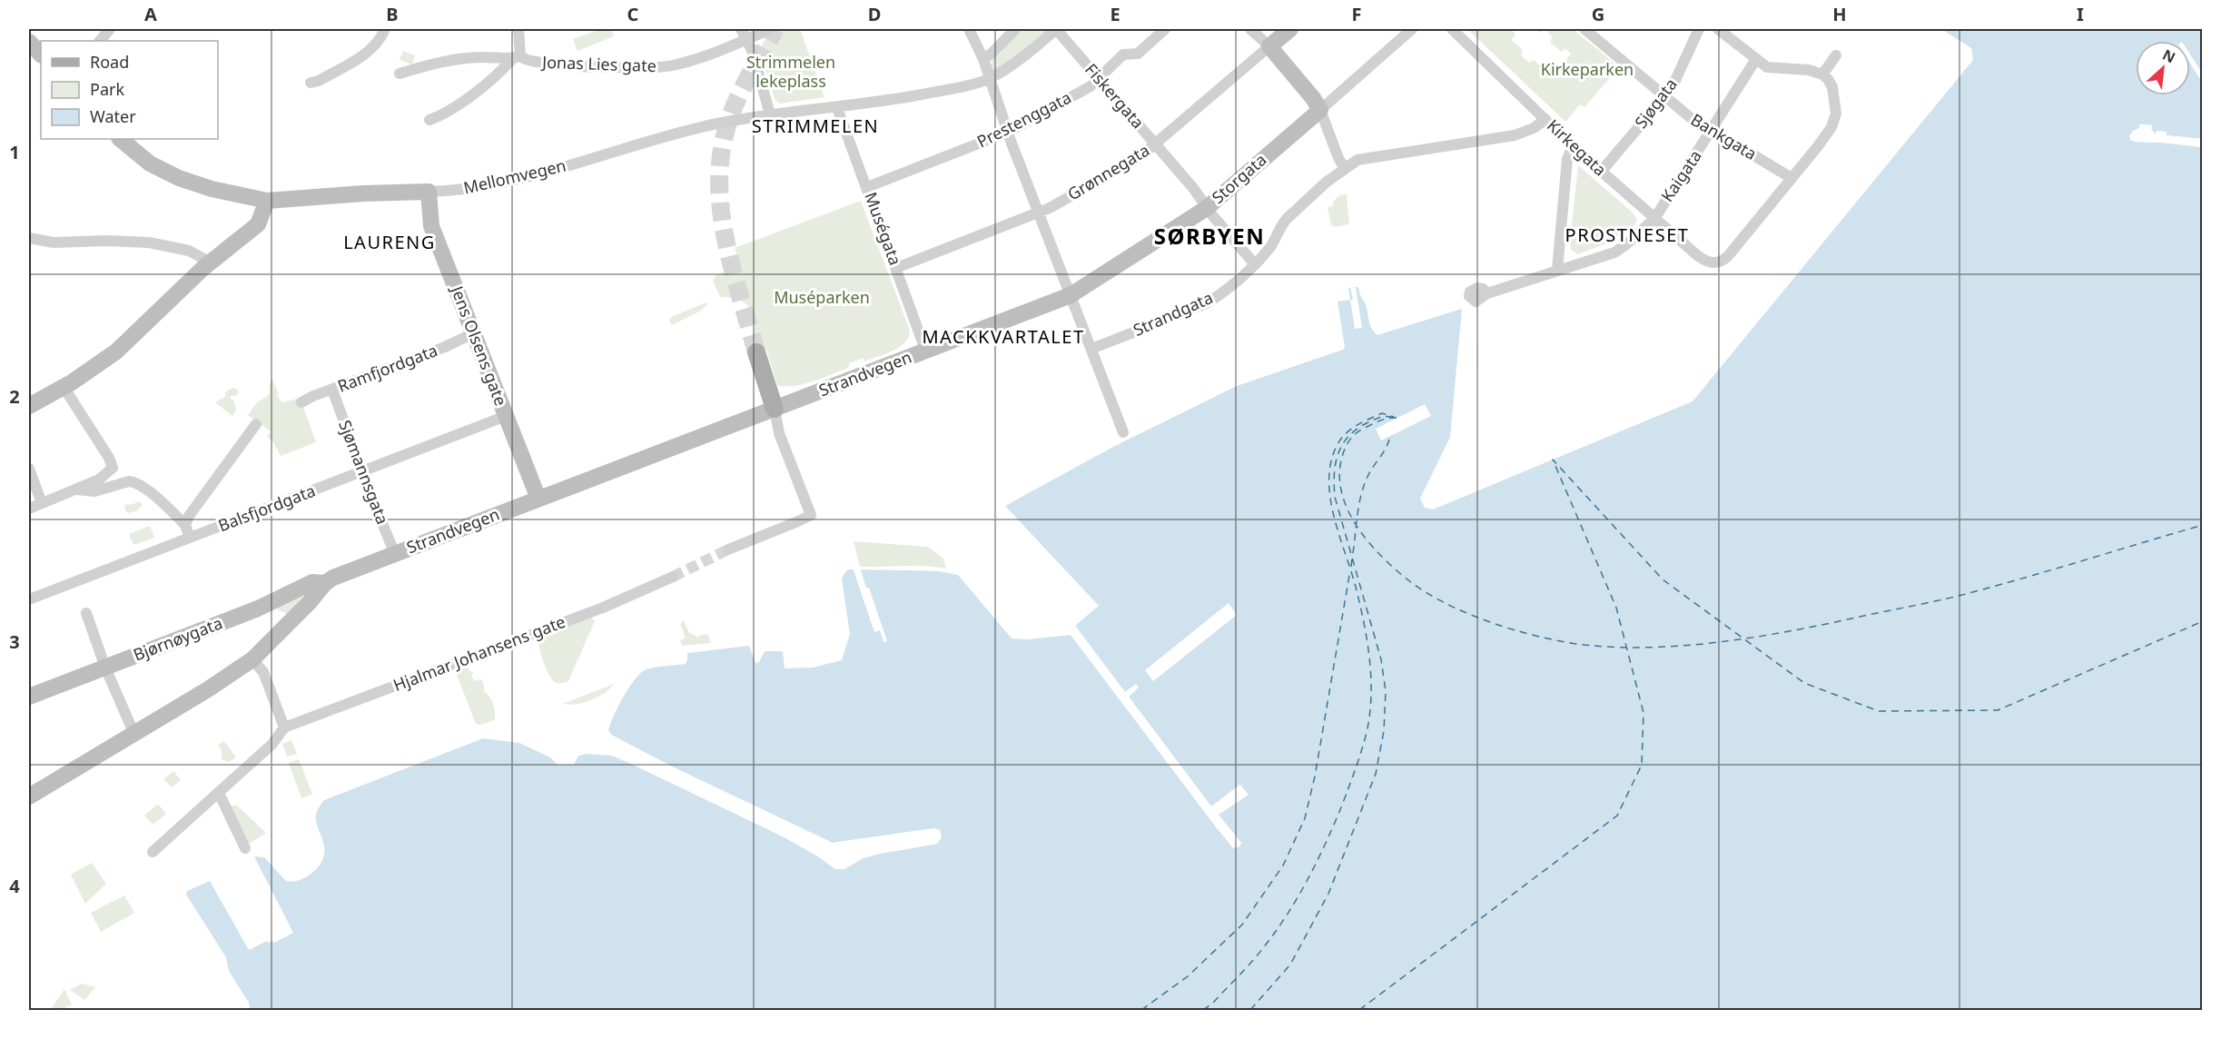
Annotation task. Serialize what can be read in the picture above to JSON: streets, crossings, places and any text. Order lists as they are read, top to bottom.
{
  "streets": {
    "street": [
      "Jonas Lies gate",
      "Fiskergata",
      "Sjøgata",
      "Prestenggata",
      "Bankgata",
      "Kirkegata",
      "Grønnegata",
      "Kaigata",
      "Mellomvegen",
      "Storgata",
      "Muségata",
      "Strandgata",
      "Jens Olsens gate",
      "Ramfjordgata",
      "Strandvegen",
      "Sjømannsgata",
      "Balsfjordgata",
      "Bjørnøygata",
      "Hjalmar Johansens gate"
    ]
  },
  "crossings": [
    ["Fiskergata", "Prestenggata"],
    ["Fiskergata", "Grønnegata"],
    ["Fiskergata", "Mellomvegen"],
    ["Fiskergata", "Storgata"],
    ["Fiskergata", "Strandgata"],
    ["Sjøgata", "Bankgata"],
    ["Sjøgata", "Kirkegata"],
    ["Prestenggata", "Muségata"],
    ["Bankgata", "Kirkegata"],
    ["Bankgata", "Kaigata"],
    ["Kirkegata", "Kaigata"],
    ["Kirkegata", "Strandgata"],
    ["Grønnegata", "Muségata"],
    ["Mellomvegen", "Muségata"],
    ["Mellomvegen", "Jens Olsens gate"],
    ["Storgata", "Muségata"],
    ["Storgata", "Strandvegen"],
    ["Muségata", "Strandvegen"],
    ["Jens Olsens gate", "Ramfjordgata"],
    ["Jens Olsens gate", "Strandvegen"],
    ["Jens Olsens gate", "Balsfjordgata"],
    ["Ramfjordgata", "Sjømannsgata"],
    ["Strandvegen", "Sjømannsgata"],
    ["Strandvegen", "Bjørnøygata"],
    ["Sjømannsgata", "Balsfjordgata"]
  ],
  "districts": [
    "STRIMMELEN",
    "PROSTNESET",
    "SØRBYEN",
    "LAURENG",
    "MACKKVARTALET"
  ],
  "parks": ["Strimmelen lekeplass", "Kirkeparken", "Muséparken"],
  "legend": ["Road", "Park", "Water"],
  "north": "top right",
  "grid": {
    "columns": [
      "A",
      "B",
      "C",
      "D",
      "E",
      "F",
      "G",
      "H",
      "I"
    ],
    "rows": [
      "1",
      "2",
      "3",
      "4"
    ]
  }
}
